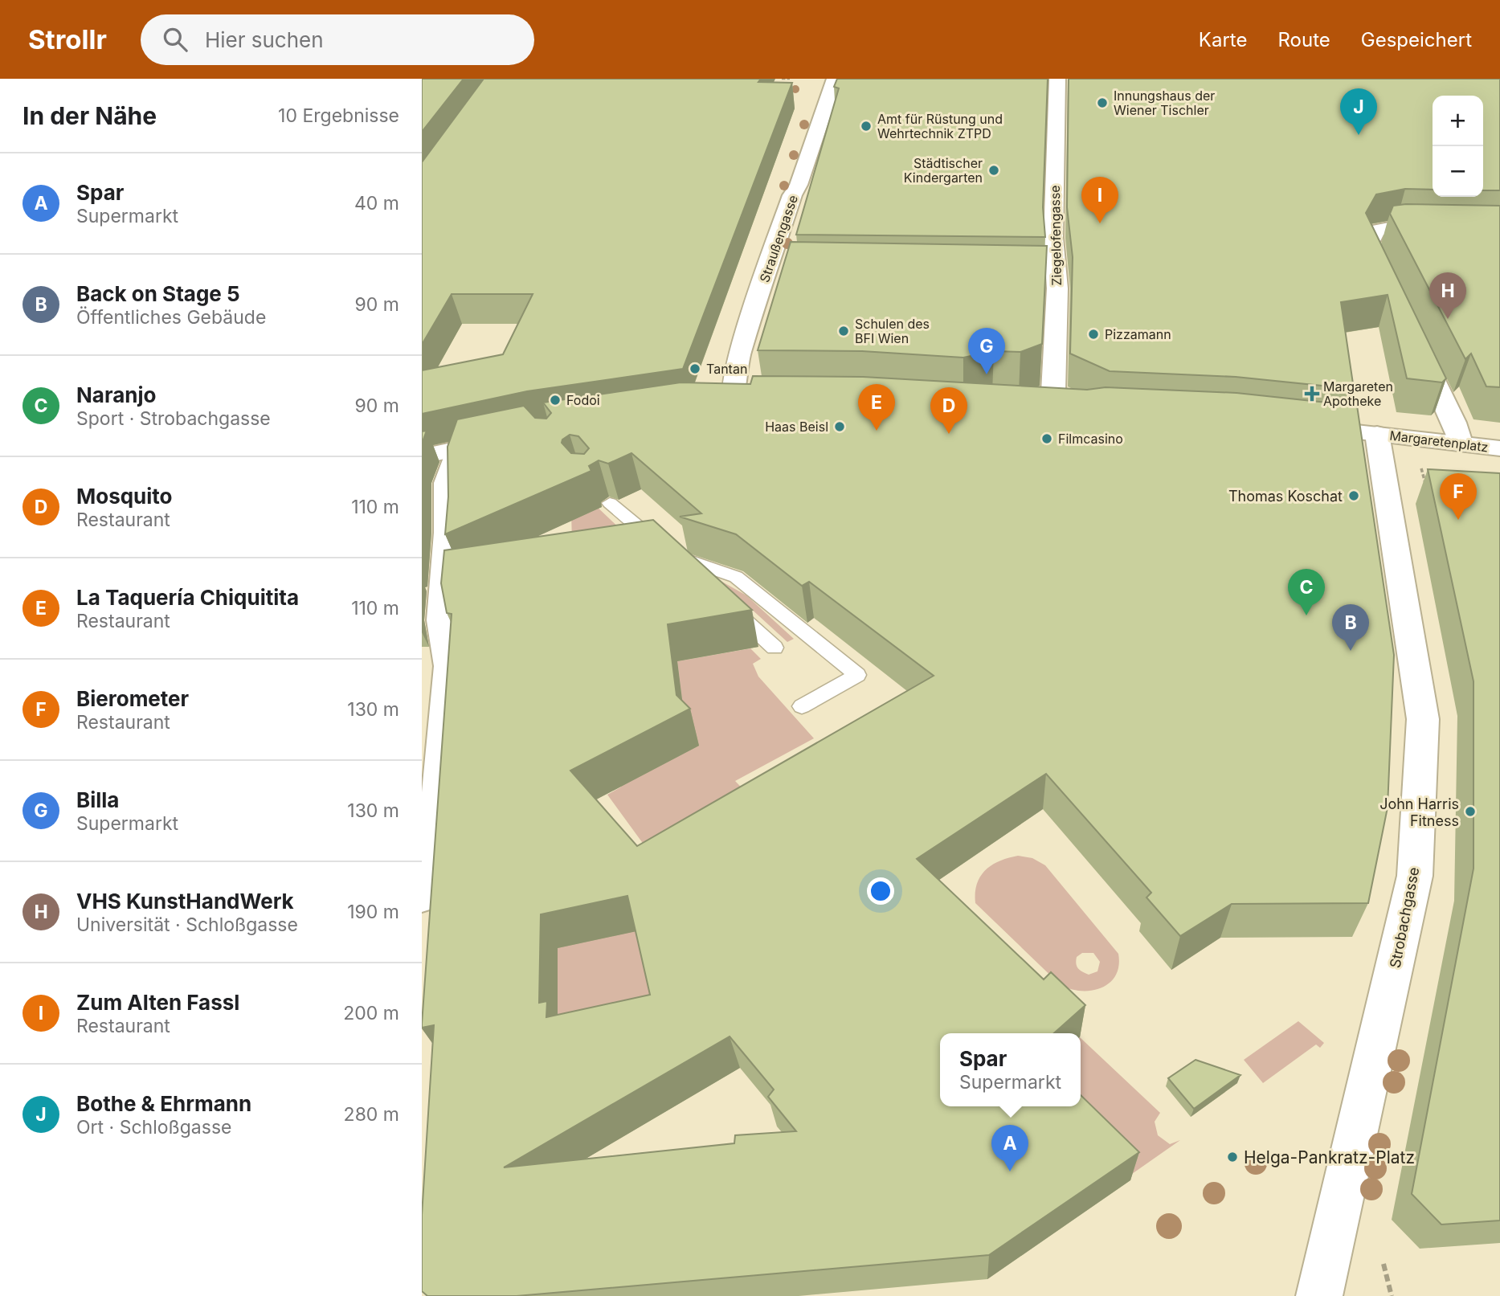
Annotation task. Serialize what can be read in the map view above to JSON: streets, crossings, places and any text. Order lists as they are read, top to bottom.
{
  "streets": {
    "street": [
      "Ziegelofengasse",
      "Straußengasse",
      "Margaretenplatz",
      "Strobachgasse"
    ]
  },
  "crossings": [
    ["Margaretenplatz", "Strobachgasse"]
  ],
  "places": {
    "other": [
      "Innungshaus der Wiener Tischler",
      "Amt für Rüstung und Wehrtechnik ZTPD",
      "Städtischer Kindergarten",
      "Schulen des BFI Wien",
      "Pizzamann",
      "Tantan",
      "Fodoi",
      "Haas Beisl",
      "Filmcasino",
      "Thomas Koschat",
      "John Harris Fitness",
      "Helga-Pankratz-Platz"
    ],
    "health": ["Margareten Apotheke"]
  },
  "page": {
    "header": "Strollr",
    "search": "Hier suchen",
    "nav": ["Karte", "Route", "Gespeichert"],
    "heading": ["In der Nähe", "10 Ergebnisse"],
    "pins": [
      "J",
      "I",
      "H",
      "G",
      "E",
      "D",
      "F",
      "C",
      "B",
      "A"
    ],
    "map_buttons": ["+", "−"],
    "list": [
      {
        "mark": "A",
        "name": "Spar",
        "note": "Supermarkt",
        "value": "40 m"
      },
      {
        "mark": "B",
        "name": "Back on Stage 5",
        "note": "Öffentliches Gebäude",
        "value": "90 m"
      },
      {
        "mark": "C",
        "name": "Naranjo",
        "note": "Sport · Strobachgasse",
        "value": "90 m"
      },
      {
        "mark": "D",
        "name": "Mosquito",
        "note": "Restaurant",
        "value": "110 m"
      },
      {
        "mark": "E",
        "name": "La Taquería Chiquitita",
        "note": "Restaurant",
        "value": "110 m"
      },
      {
        "mark": "F",
        "name": "Bierometer",
        "note": "Restaurant",
        "value": "130 m"
      },
      {
        "mark": "G",
        "name": "Billa",
        "note": "Supermarkt",
        "value": "130 m"
      },
      {
        "mark": "H",
        "name": "VHS KunstHandWerk",
        "note": "Universität · Schloßgasse",
        "value": "190 m"
      },
      {
        "mark": "I",
        "name": "Zum Alten Fassl",
        "note": "Restaurant",
        "value": "200 m"
      },
      {
        "mark": "J",
        "name": "Bothe & Ehrmann",
        "note": "Ort · Schloßgasse",
        "value": "280 m"
      }
    ],
    "popup": ["Spar", "Supermarkt"]
  }
}
